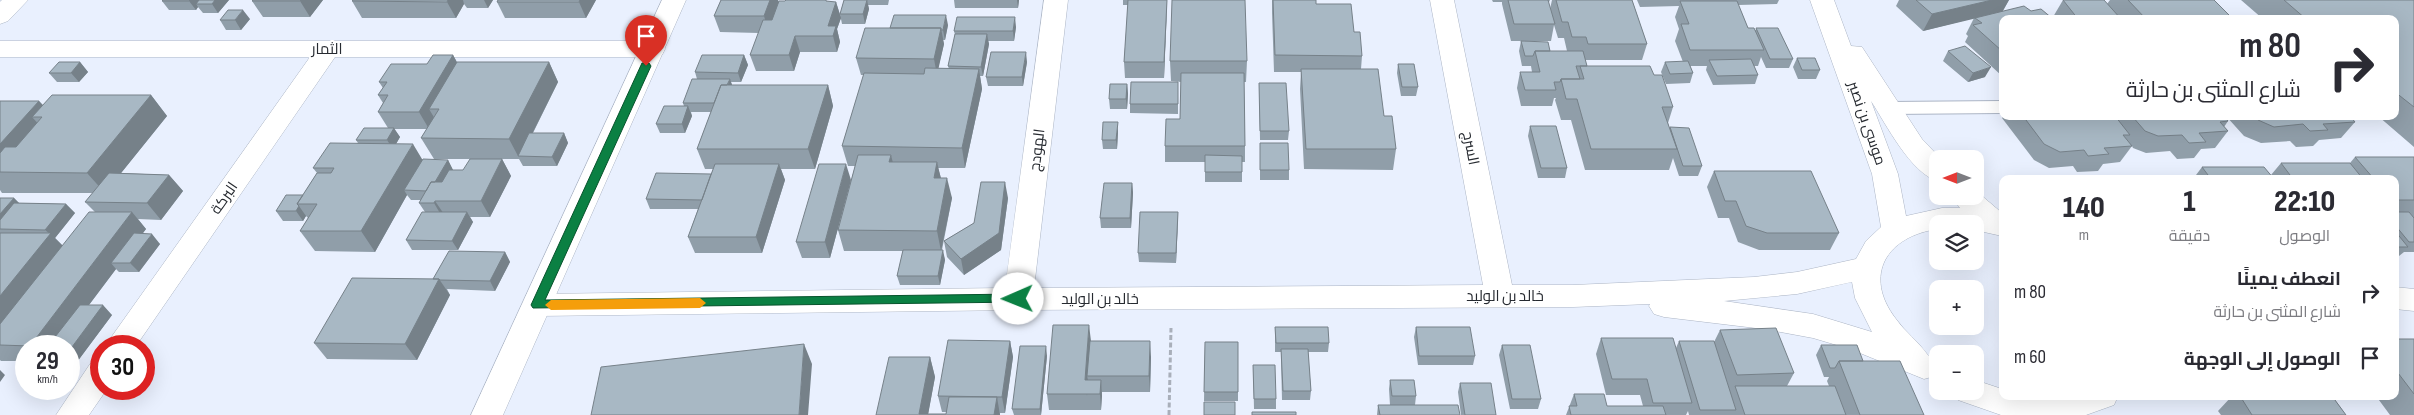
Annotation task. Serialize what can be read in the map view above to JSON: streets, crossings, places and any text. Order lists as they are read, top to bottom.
{
  "streets": {
    "street": [
      "الثمار",
      "موسى بن نصير",
      "السرج",
      "الهودج",
      "البركة",
      "خالد بن الوليد"
    ]
  },
  "crossings": [
    ["الثمار", "البركة"],
    ["السرج", "خالد بن الوليد"],
    ["الهودج", "خالد بن الوليد"]
  ],
  "north": "left",
  "page": {
    "turn": ["80 m", "شارع المثنى بن حارثة"],
    "map_buttons": ["+", "−"],
    "eta": [
      "22:10",
      "الوصول",
      "1",
      "دقيقة",
      "140",
      "m"
    ],
    "list": [
      {
        "name": "انعطف يمينًا",
        "note": "شارع المثنى بن حارثة",
        "value": "80 m"
      },
      {
        "name": "الوصول إلى الوجهة",
        "value": "60 m"
      }
    ],
    "speed": "29 km/h",
    "limit": "30"
  }
}
